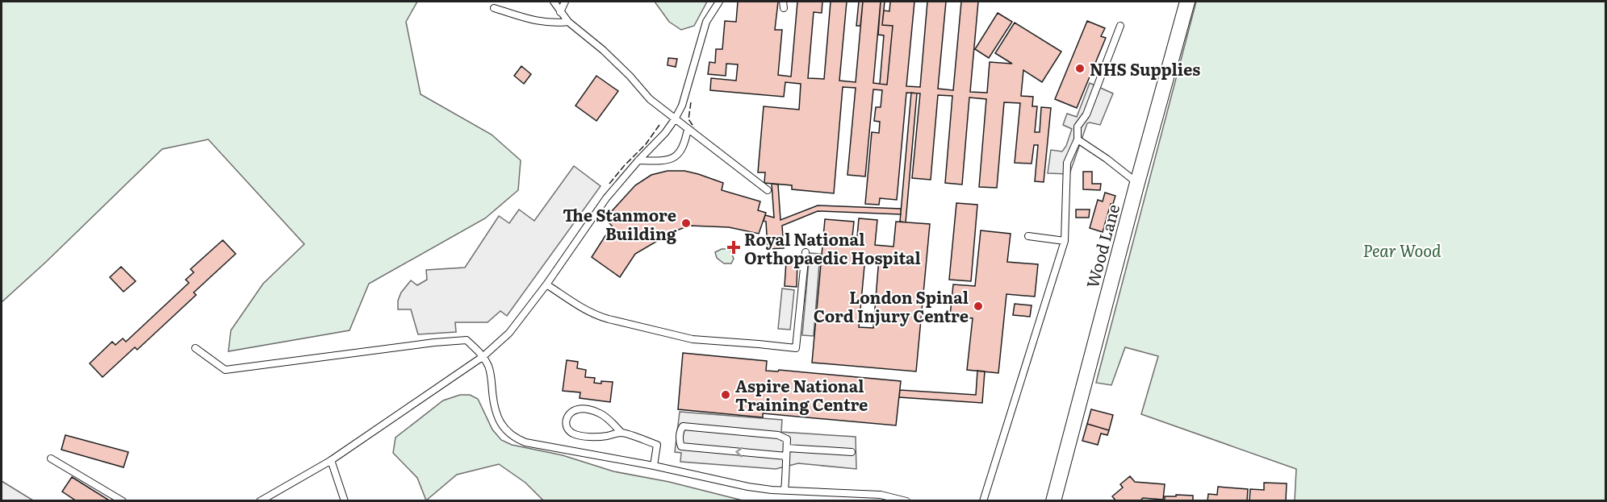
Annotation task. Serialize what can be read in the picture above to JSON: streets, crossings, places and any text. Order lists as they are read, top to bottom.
{
  "streets": {
    "street": ["Wood Lane"]
  },
  "parks": ["Pear Wood"],
  "places": {
    "other": [
      "NHS Supplies",
      "The Stanmore Building",
      "London Spinal Cord Injury Centre",
      "Aspire National Training Centre"
    ],
    "health": ["Royal National Orthopaedic Hospital"]
  }
}
